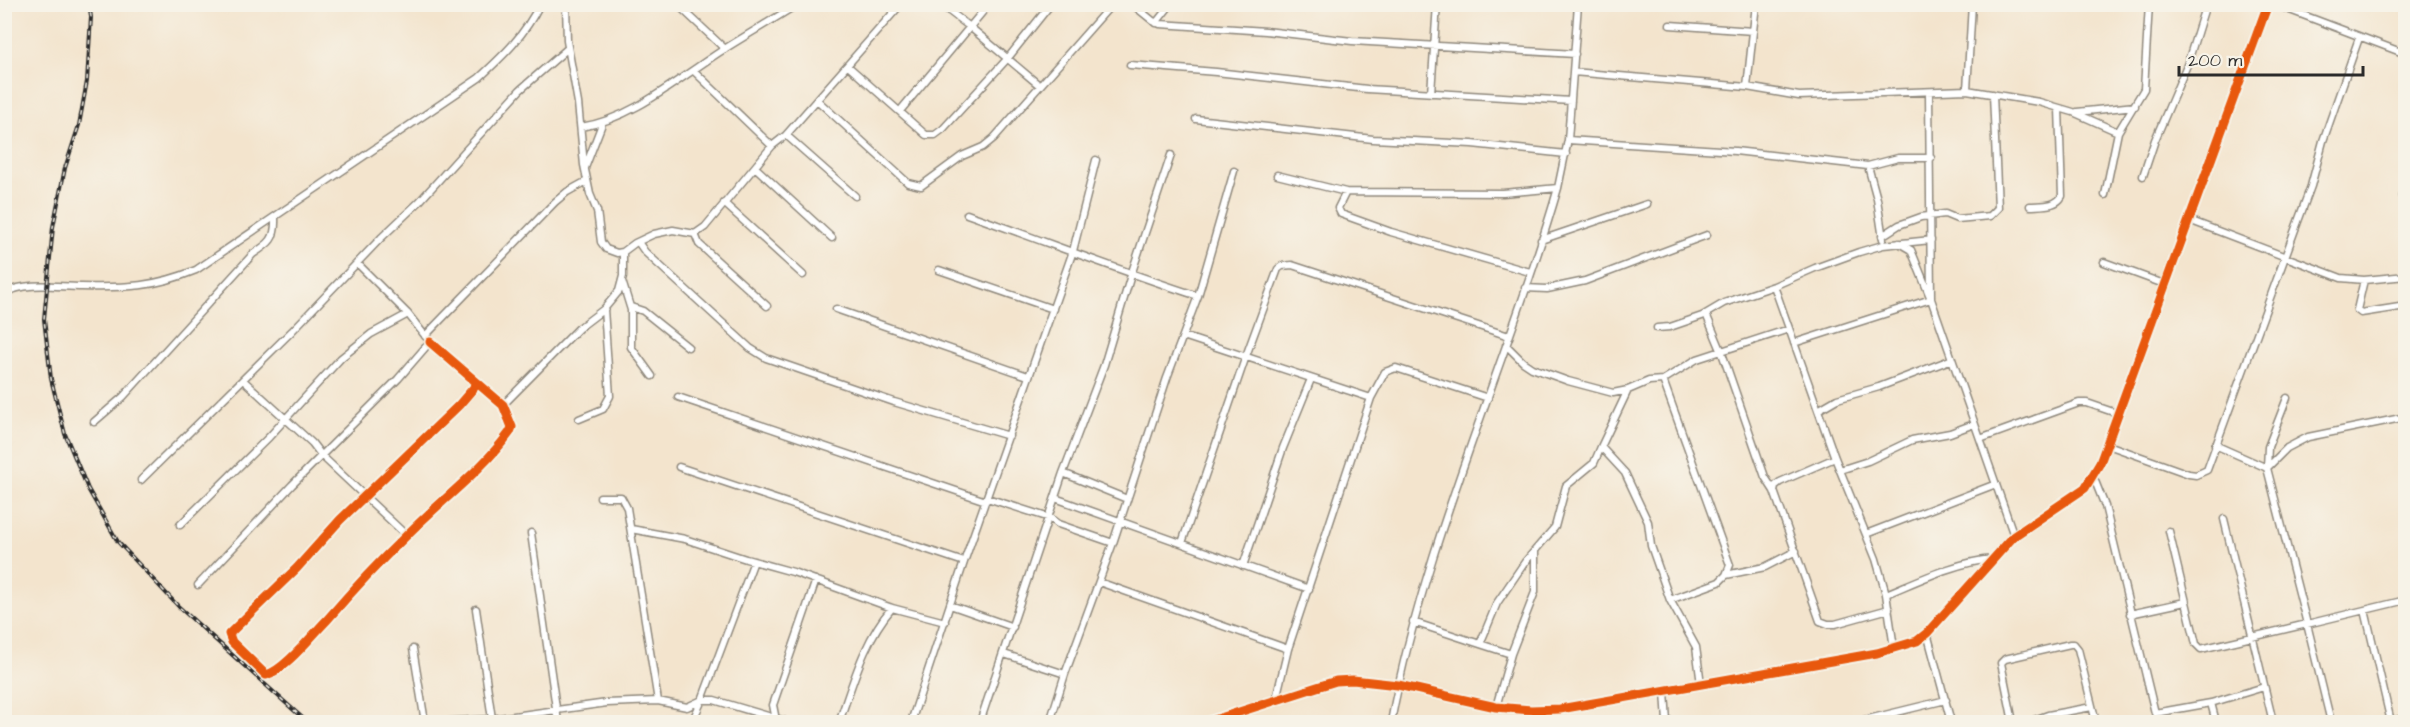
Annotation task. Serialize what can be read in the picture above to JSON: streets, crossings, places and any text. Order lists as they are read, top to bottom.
{
  "scale_bar": "200 m"
}
